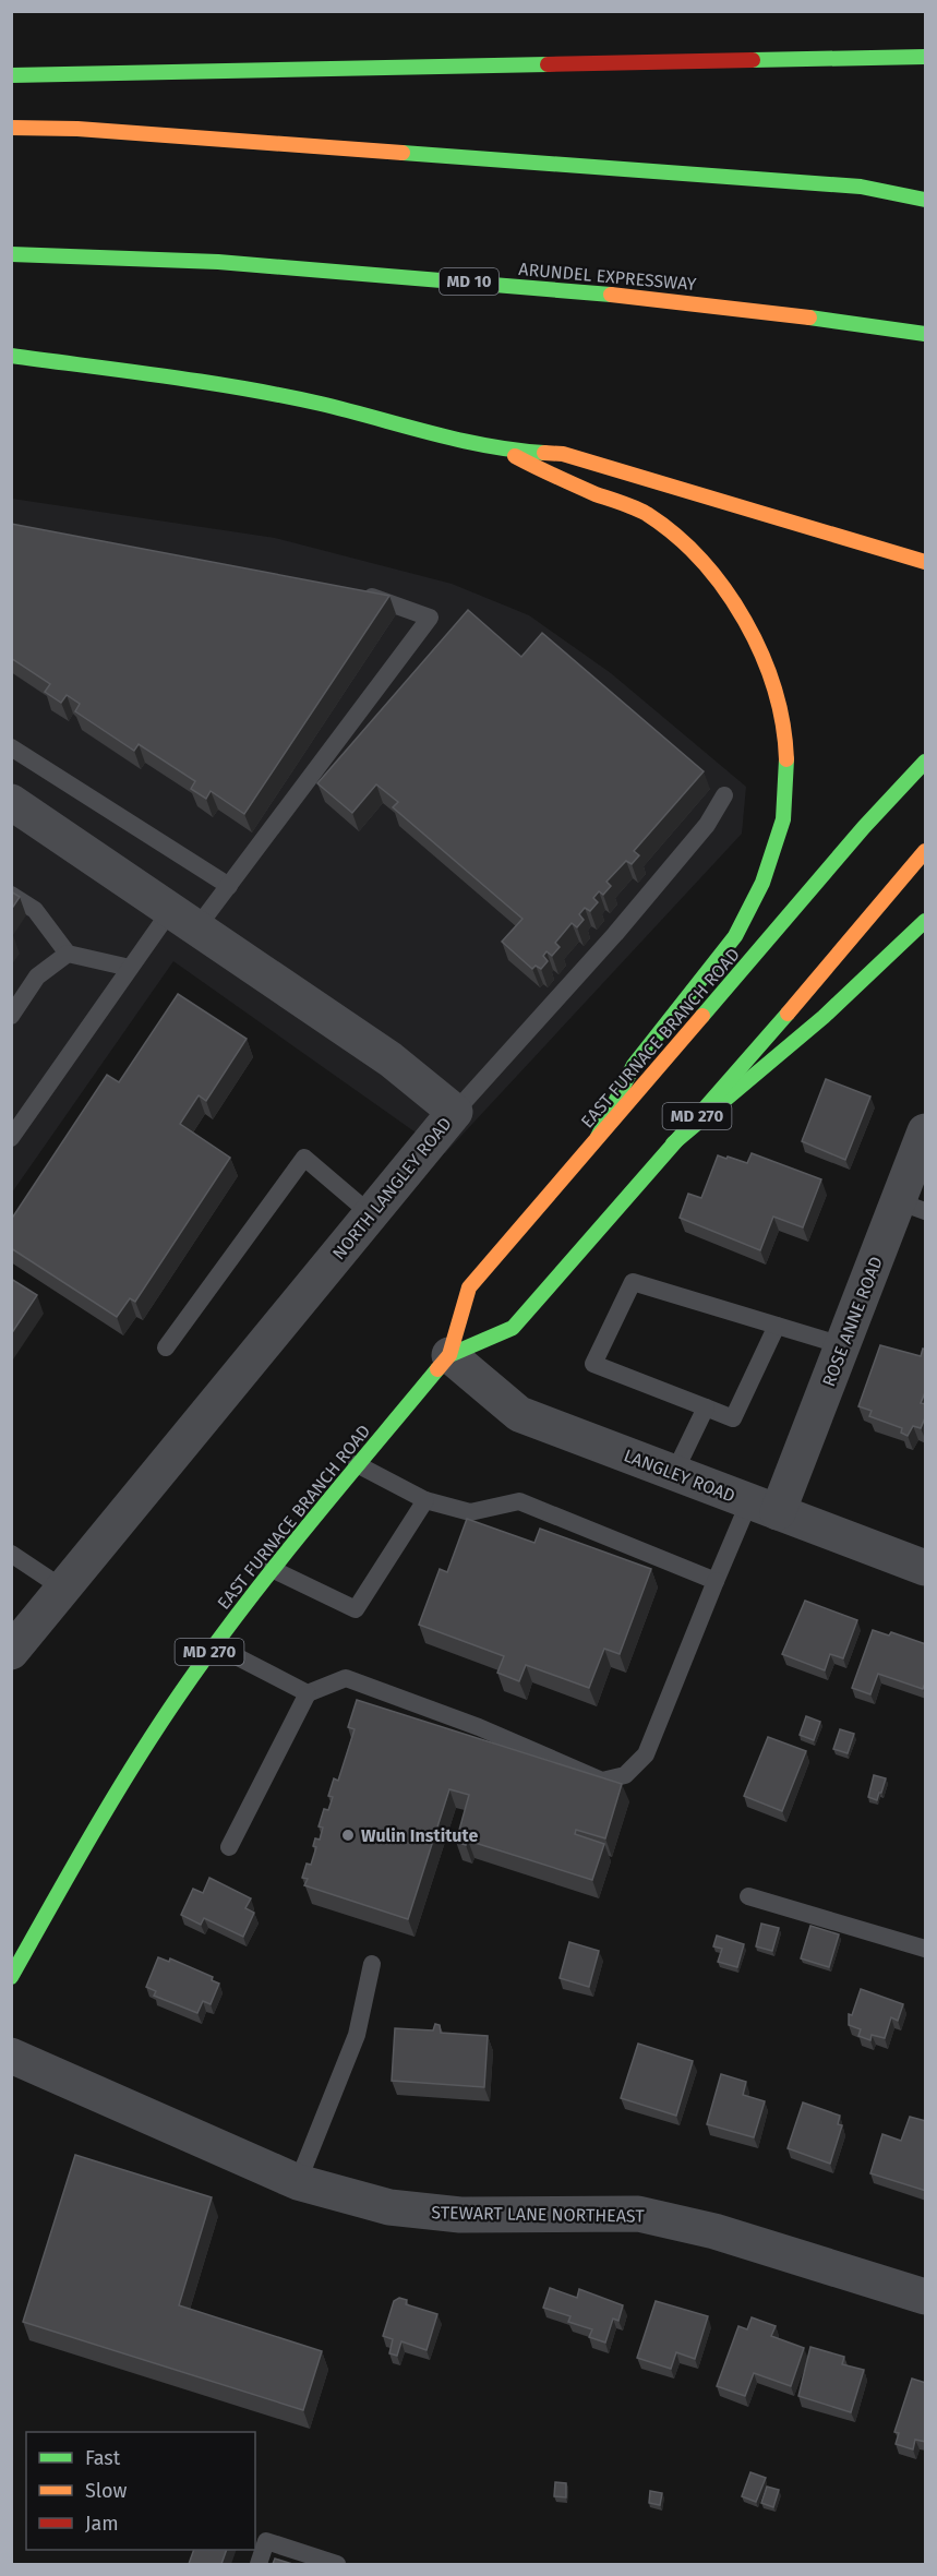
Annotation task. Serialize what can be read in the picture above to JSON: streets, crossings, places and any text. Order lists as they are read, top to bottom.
{
  "streets": {
    "main road": [
      "ARUNDEL EXPRESSWAY",
      "MD 10",
      "EAST FURNACE BRANCH ROAD",
      "MD 270"
    ],
    "street": [
      "NORTH LANGLEY ROAD",
      "ROSE ANNE ROAD",
      "LANGLEY ROAD",
      "STEWART LANE NORTHEAST"
    ]
  },
  "crossings": [
    ["EAST FURNACE BRANCH ROAD", "LANGLEY ROAD"],
    ["ROSE ANNE ROAD", "LANGLEY ROAD"]
  ],
  "places": ["Wulin Institute"],
  "legend": ["Fast", "Slow", "Jam"]
}
